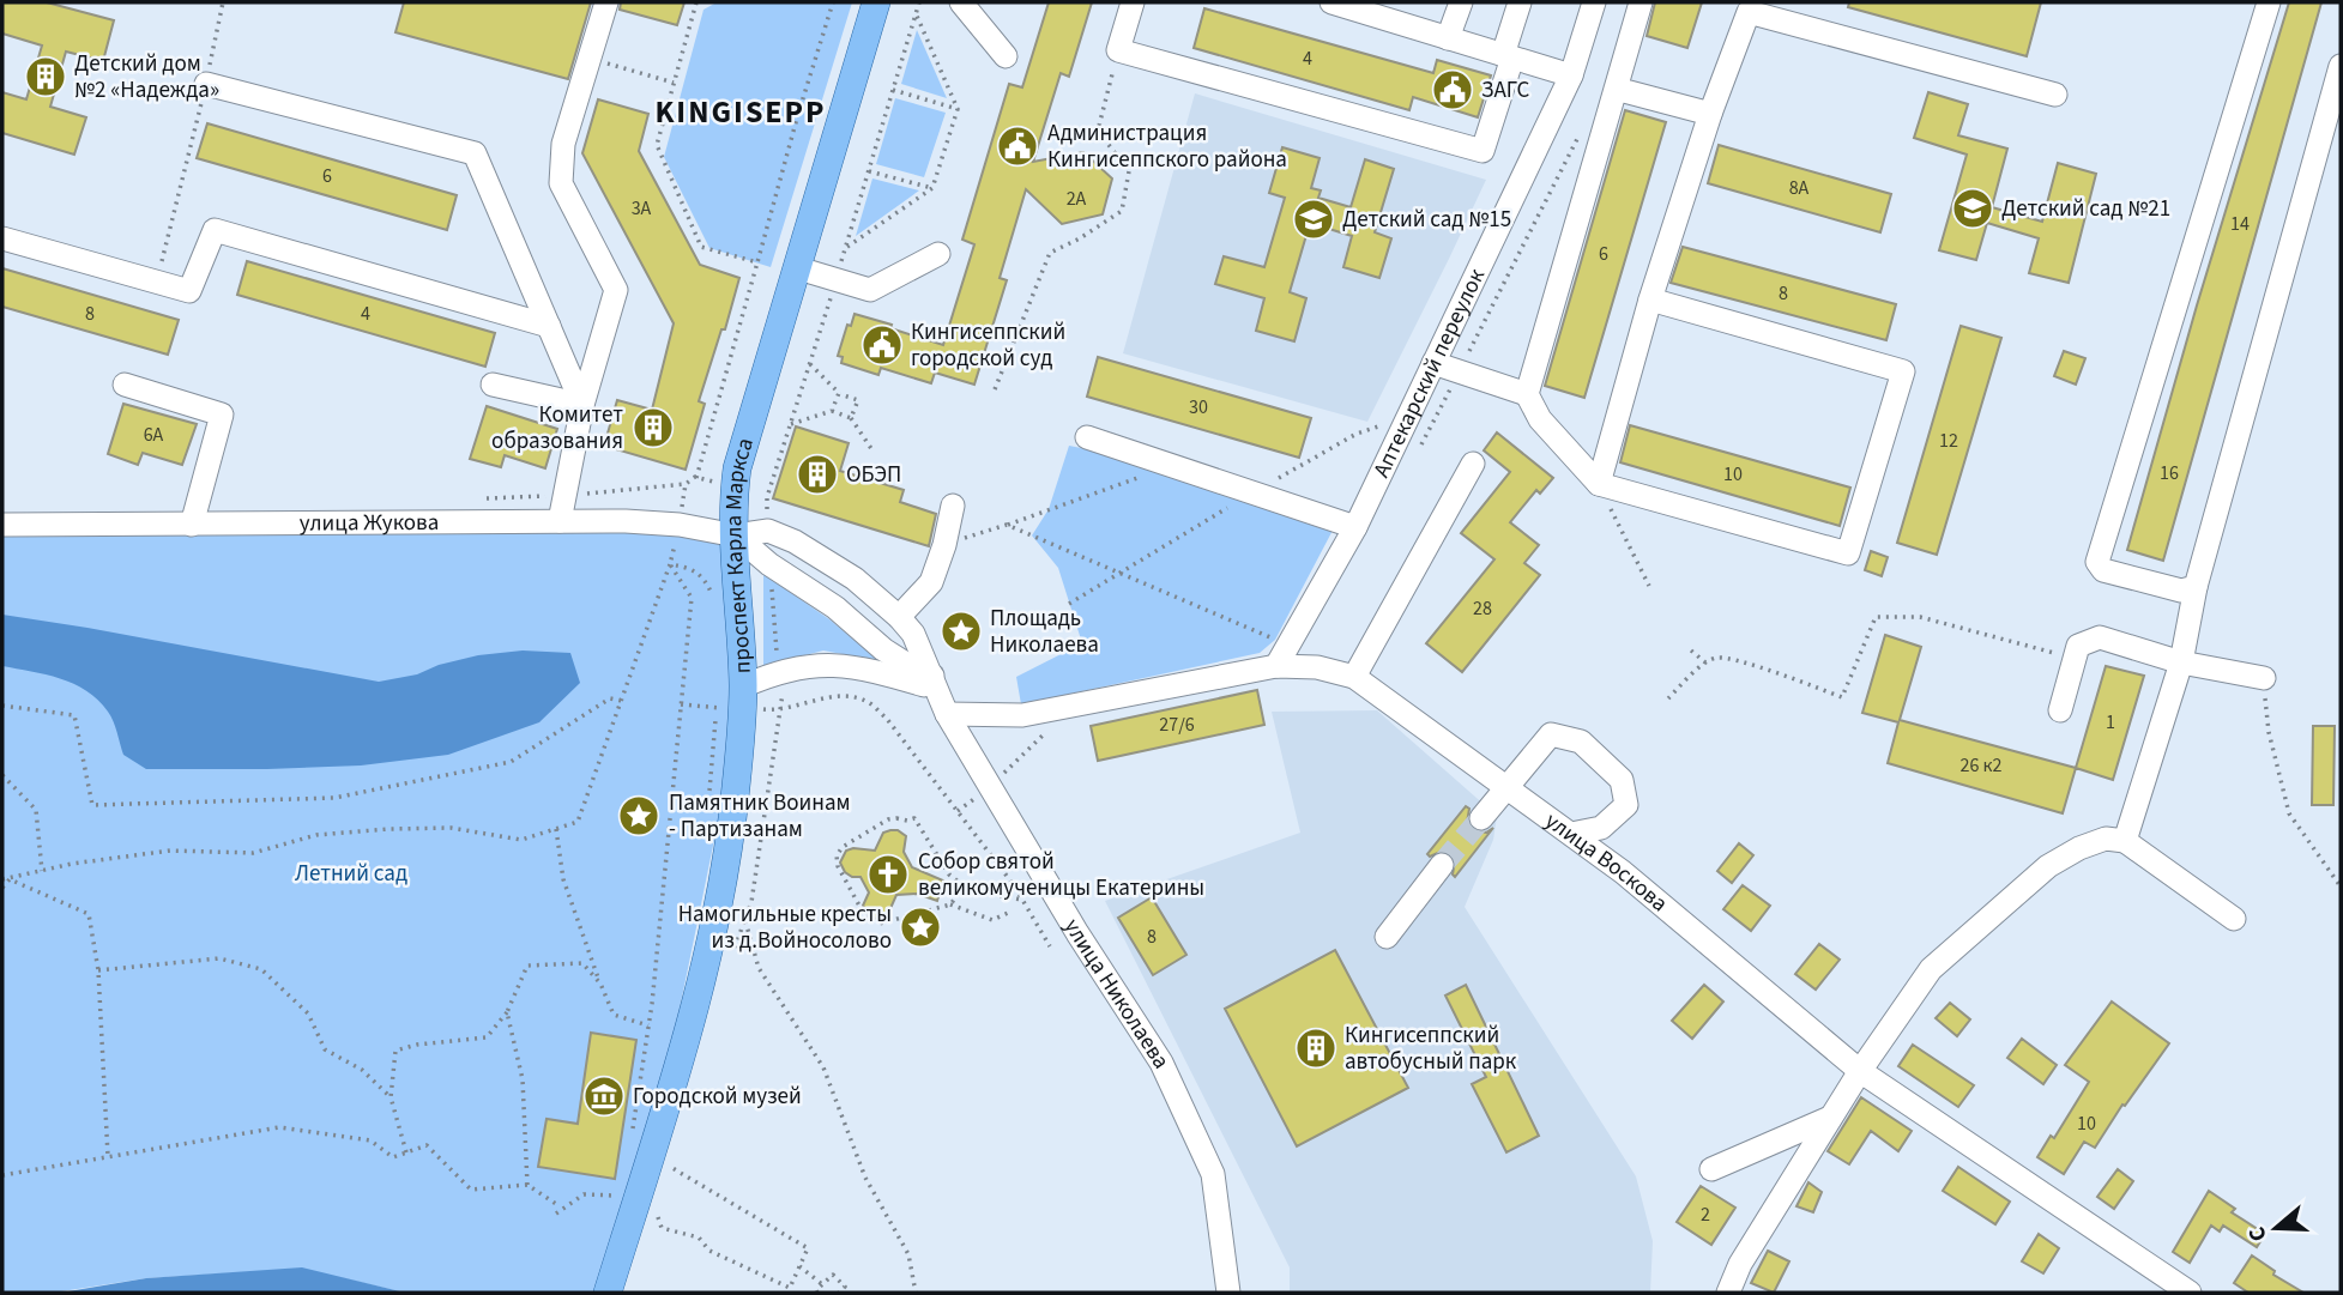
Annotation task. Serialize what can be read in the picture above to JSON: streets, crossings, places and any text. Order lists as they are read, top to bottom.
{
  "streets": {
    "main road": ["проспект Карла Маркса"],
    "street": [
      "Аптекарский переулок",
      "улица Жукова",
      "улица Воскова",
      "улица Николаева"
    ]
  },
  "crossings": [
    ["Аптекарский переулок", "улица Воскова"],
    ["улица Жукова", "проспект Карла Маркса"],
    ["улица Жукова", "улица Николаева"],
    ["улица Воскова", "улица Николаева"]
  ],
  "districts": ["KINGISEPP"],
  "parks": ["Летний сад"],
  "places": {
    "building": [
      "Детский дом №2 «Надежда»",
      "Комитет образования",
      "ОБЭП",
      "Кингисеппский автобусный парк"
    ],
    "public building": ["ЗАГС", "Администрация Кингисеппского района", "Кингисеппский городской суд"],
    "school or university": ["Детский сад №21", "Детский сад №15"],
    "place": ["Площадь Николаева", "Памятник Воинам - Партизанам", "Намогильные кресты из д.Войносолово"],
    "church": ["Собор святой великомученицы Екатерины"],
    "museum": ["Городской музей"]
  },
  "house_numbers": [
    "4",
    "6",
    "8А",
    "2А",
    "3А",
    "14",
    "6",
    "8",
    "8",
    "4",
    "30",
    "6А",
    "12",
    "16",
    "10",
    "28",
    "1",
    "27/6",
    "26 к2",
    "8",
    "10",
    "2"
  ],
  "north": "left"
}
